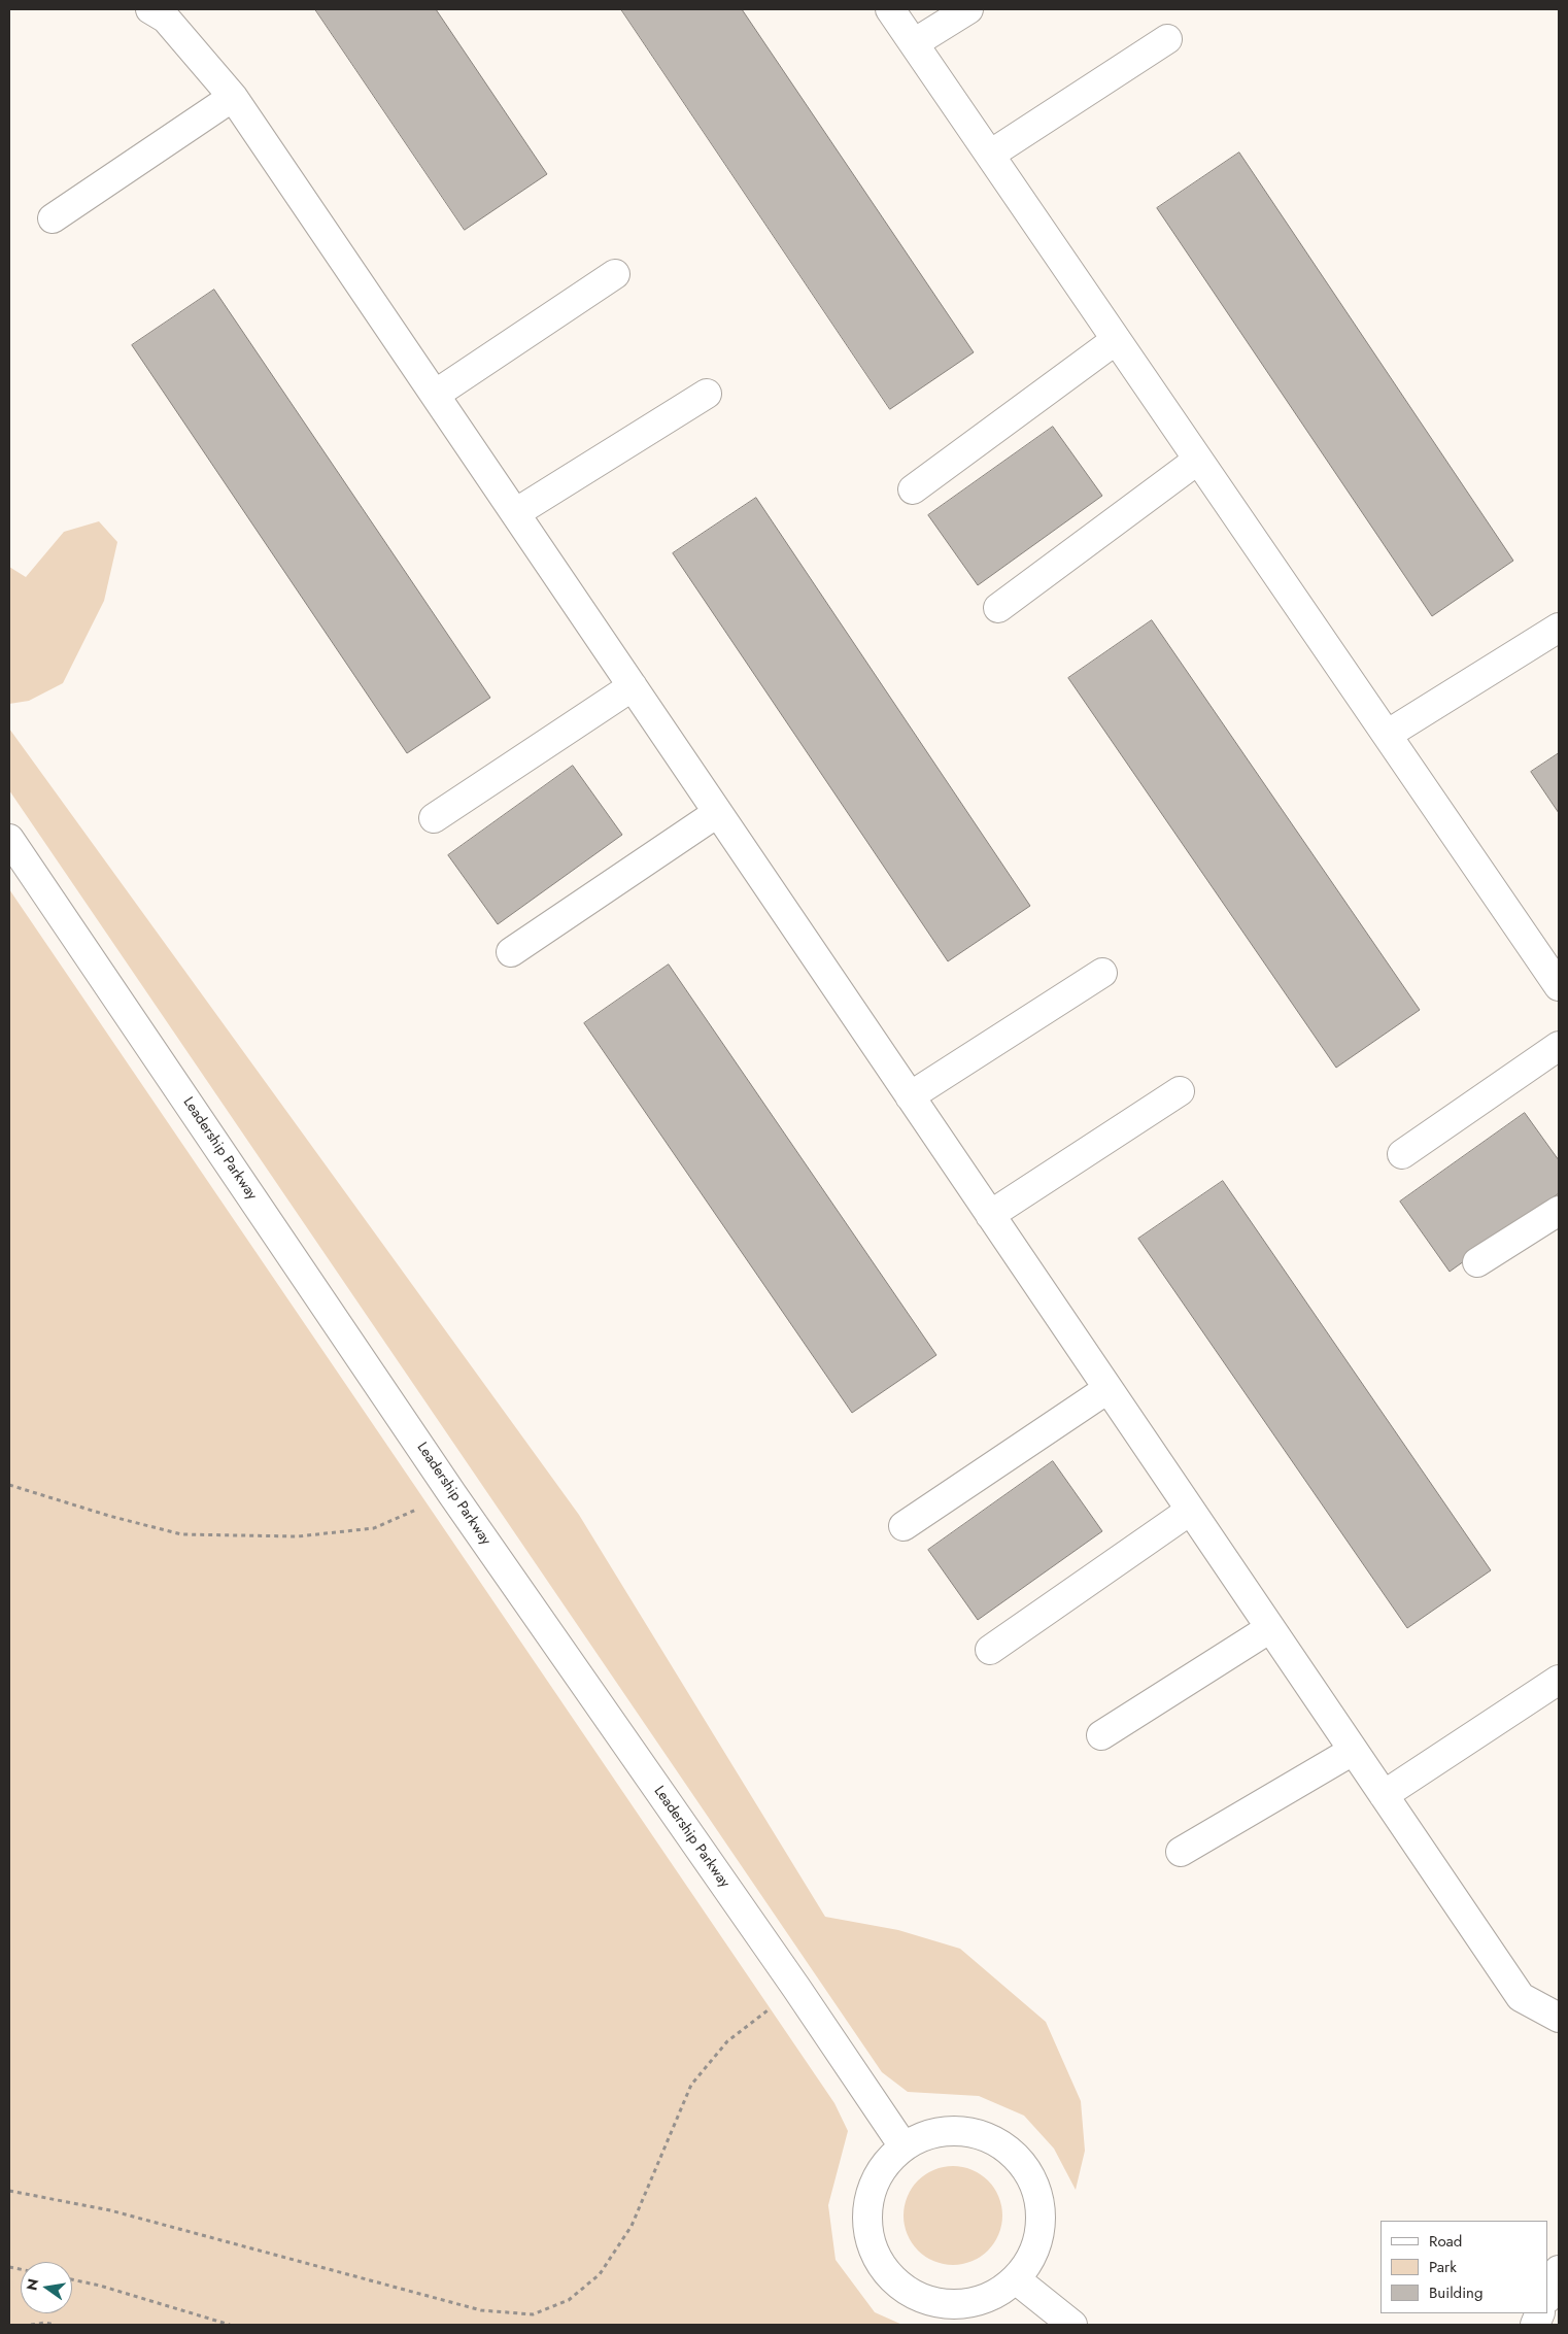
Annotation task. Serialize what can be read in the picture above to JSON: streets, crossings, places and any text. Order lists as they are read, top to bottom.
{
  "streets": {
    "street": ["Leadership Parkway"]
  },
  "legend": ["Road", "Park", "Building"],
  "north": "left"
}
